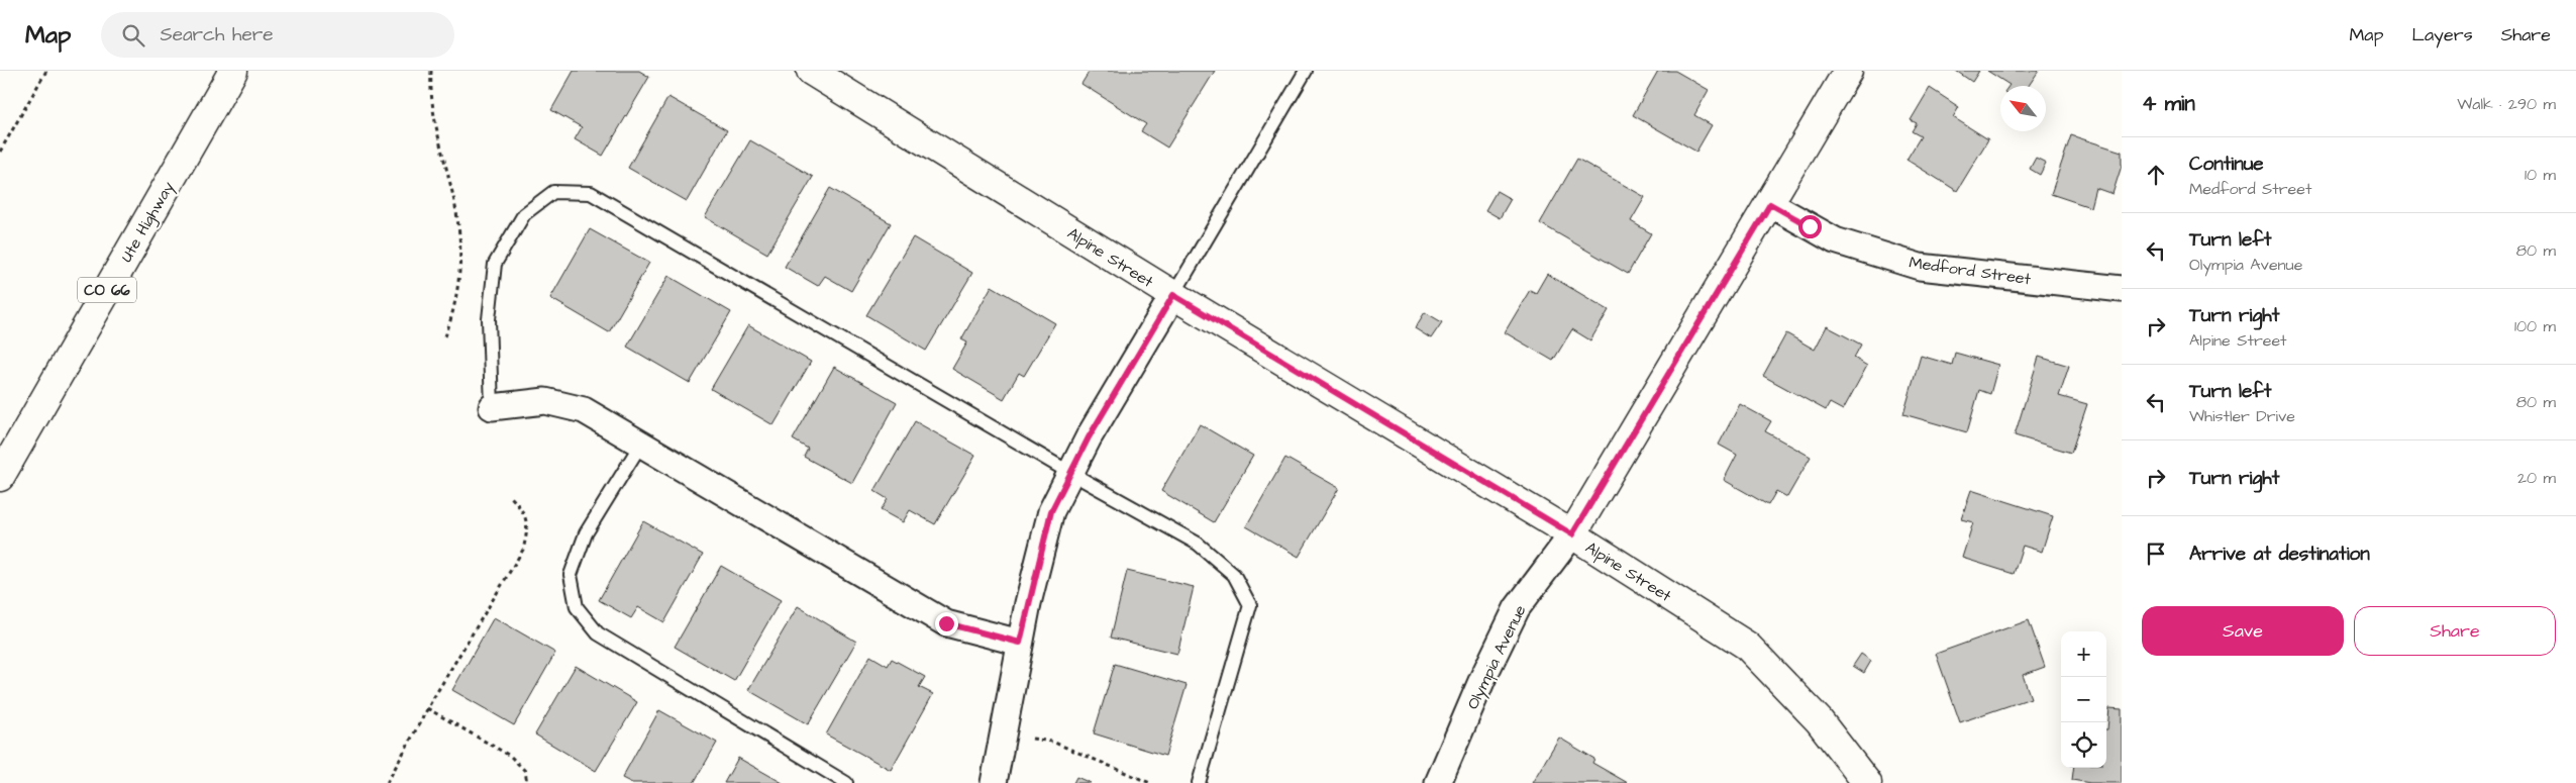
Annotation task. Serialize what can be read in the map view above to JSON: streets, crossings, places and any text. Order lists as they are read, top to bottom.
{
  "streets": {
    "street": [
      "Ute Highway",
      "Alpine Street",
      "Medford Street",
      "CO 66",
      "Olympia Avenue"
    ]
  },
  "crossings": [
    ["Alpine Street", "Olympia Avenue"],
    ["Medford Street", "Olympia Avenue"]
  ],
  "north": "top left",
  "page": {
    "header": "Map",
    "search": "Search here",
    "nav": ["Map", "Layers", "Share"],
    "heading": ["4 min", "Walk · 290 m"],
    "list": [
      ["Continue", "Medford Street", "10 m"],
      ["Turn left", "Olympia Avenue", "80 m"],
      ["Turn right", "Alpine Street", "100 m"],
      ["Turn left", "Whistler Drive", "80 m"],
      ["Turn right", "20 m"],
      "Arrive at destination"
    ],
    "buttons": ["Save", "Share"],
    "map_buttons": ["+", "−"]
  }
}
